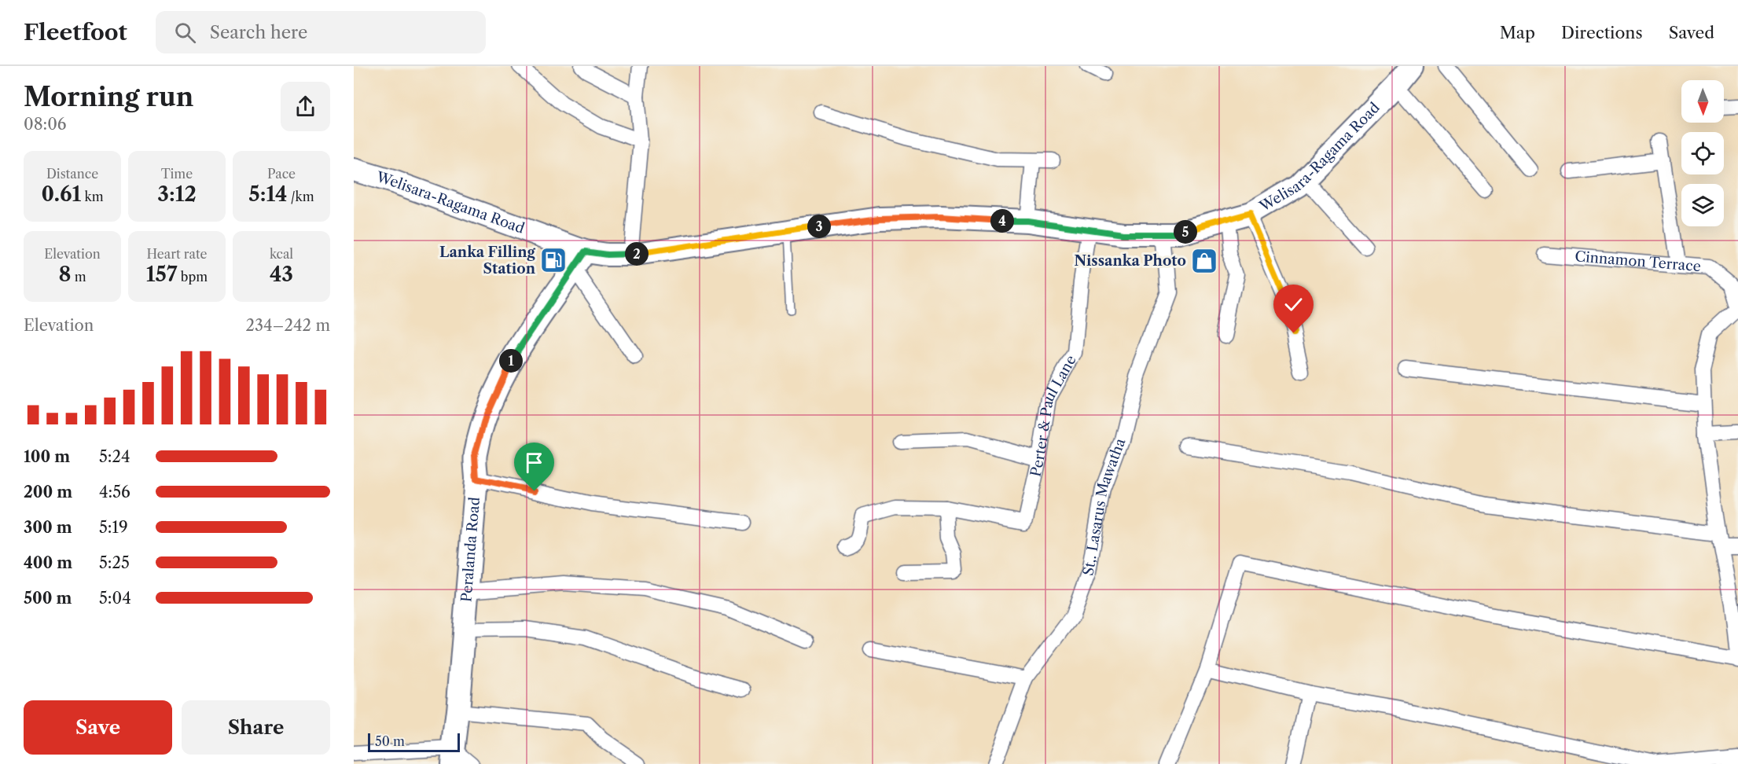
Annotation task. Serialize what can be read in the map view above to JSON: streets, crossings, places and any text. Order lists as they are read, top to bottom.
{
  "streets": {
    "main road": ["Welisara-Ragama Road", "Peralanda Road"],
    "street": ["Cinnamon Terrace", "Perter & Paul Lane", "St,. Lasarus Mawatha"]
  },
  "crossings": [
    ["Welisara-Ragama Road", "Perter & Paul Lane"],
    ["Welisara-Ragama Road", "St,. Lasarus Mawatha"],
    ["Welisara-Ragama Road", "Peralanda Road"]
  ],
  "places": {
    "fuel station": ["Lanka Filling Station"],
    "shop": ["Nissanka Photo"]
  },
  "scale_bar": "50 m",
  "north": "bottom",
  "page": {
    "header": "Fleetfoot",
    "search": "Search here",
    "nav": ["Map", "Directions", "Saved"],
    "heading": ["Morning run", "08:06"],
    "stats": [
      ["Distance", "0.61 km"],
      ["Time", "3:12"],
      ["Pace", "5:14 /km"],
      ["Elevation", "8 m"],
      ["Heart rate", "157 bpm"],
      ["kcal", "43"]
    ],
    "pins": [
      "4",
      "3",
      "5",
      "2",
      "1"
    ],
    "chart": ["Elevation", "234–242 m"],
    "list": [
      {
        "name": "100 m",
        "note": "5:24"
      },
      {
        "name": "200 m",
        "note": "4:56"
      },
      {
        "name": "300 m",
        "note": "5:19"
      },
      {
        "name": "400 m",
        "note": "5:25"
      },
      {
        "name": "500 m",
        "note": "5:04"
      }
    ],
    "buttons": ["Save", "Share"],
    "scale": "50 m"
  }
}
